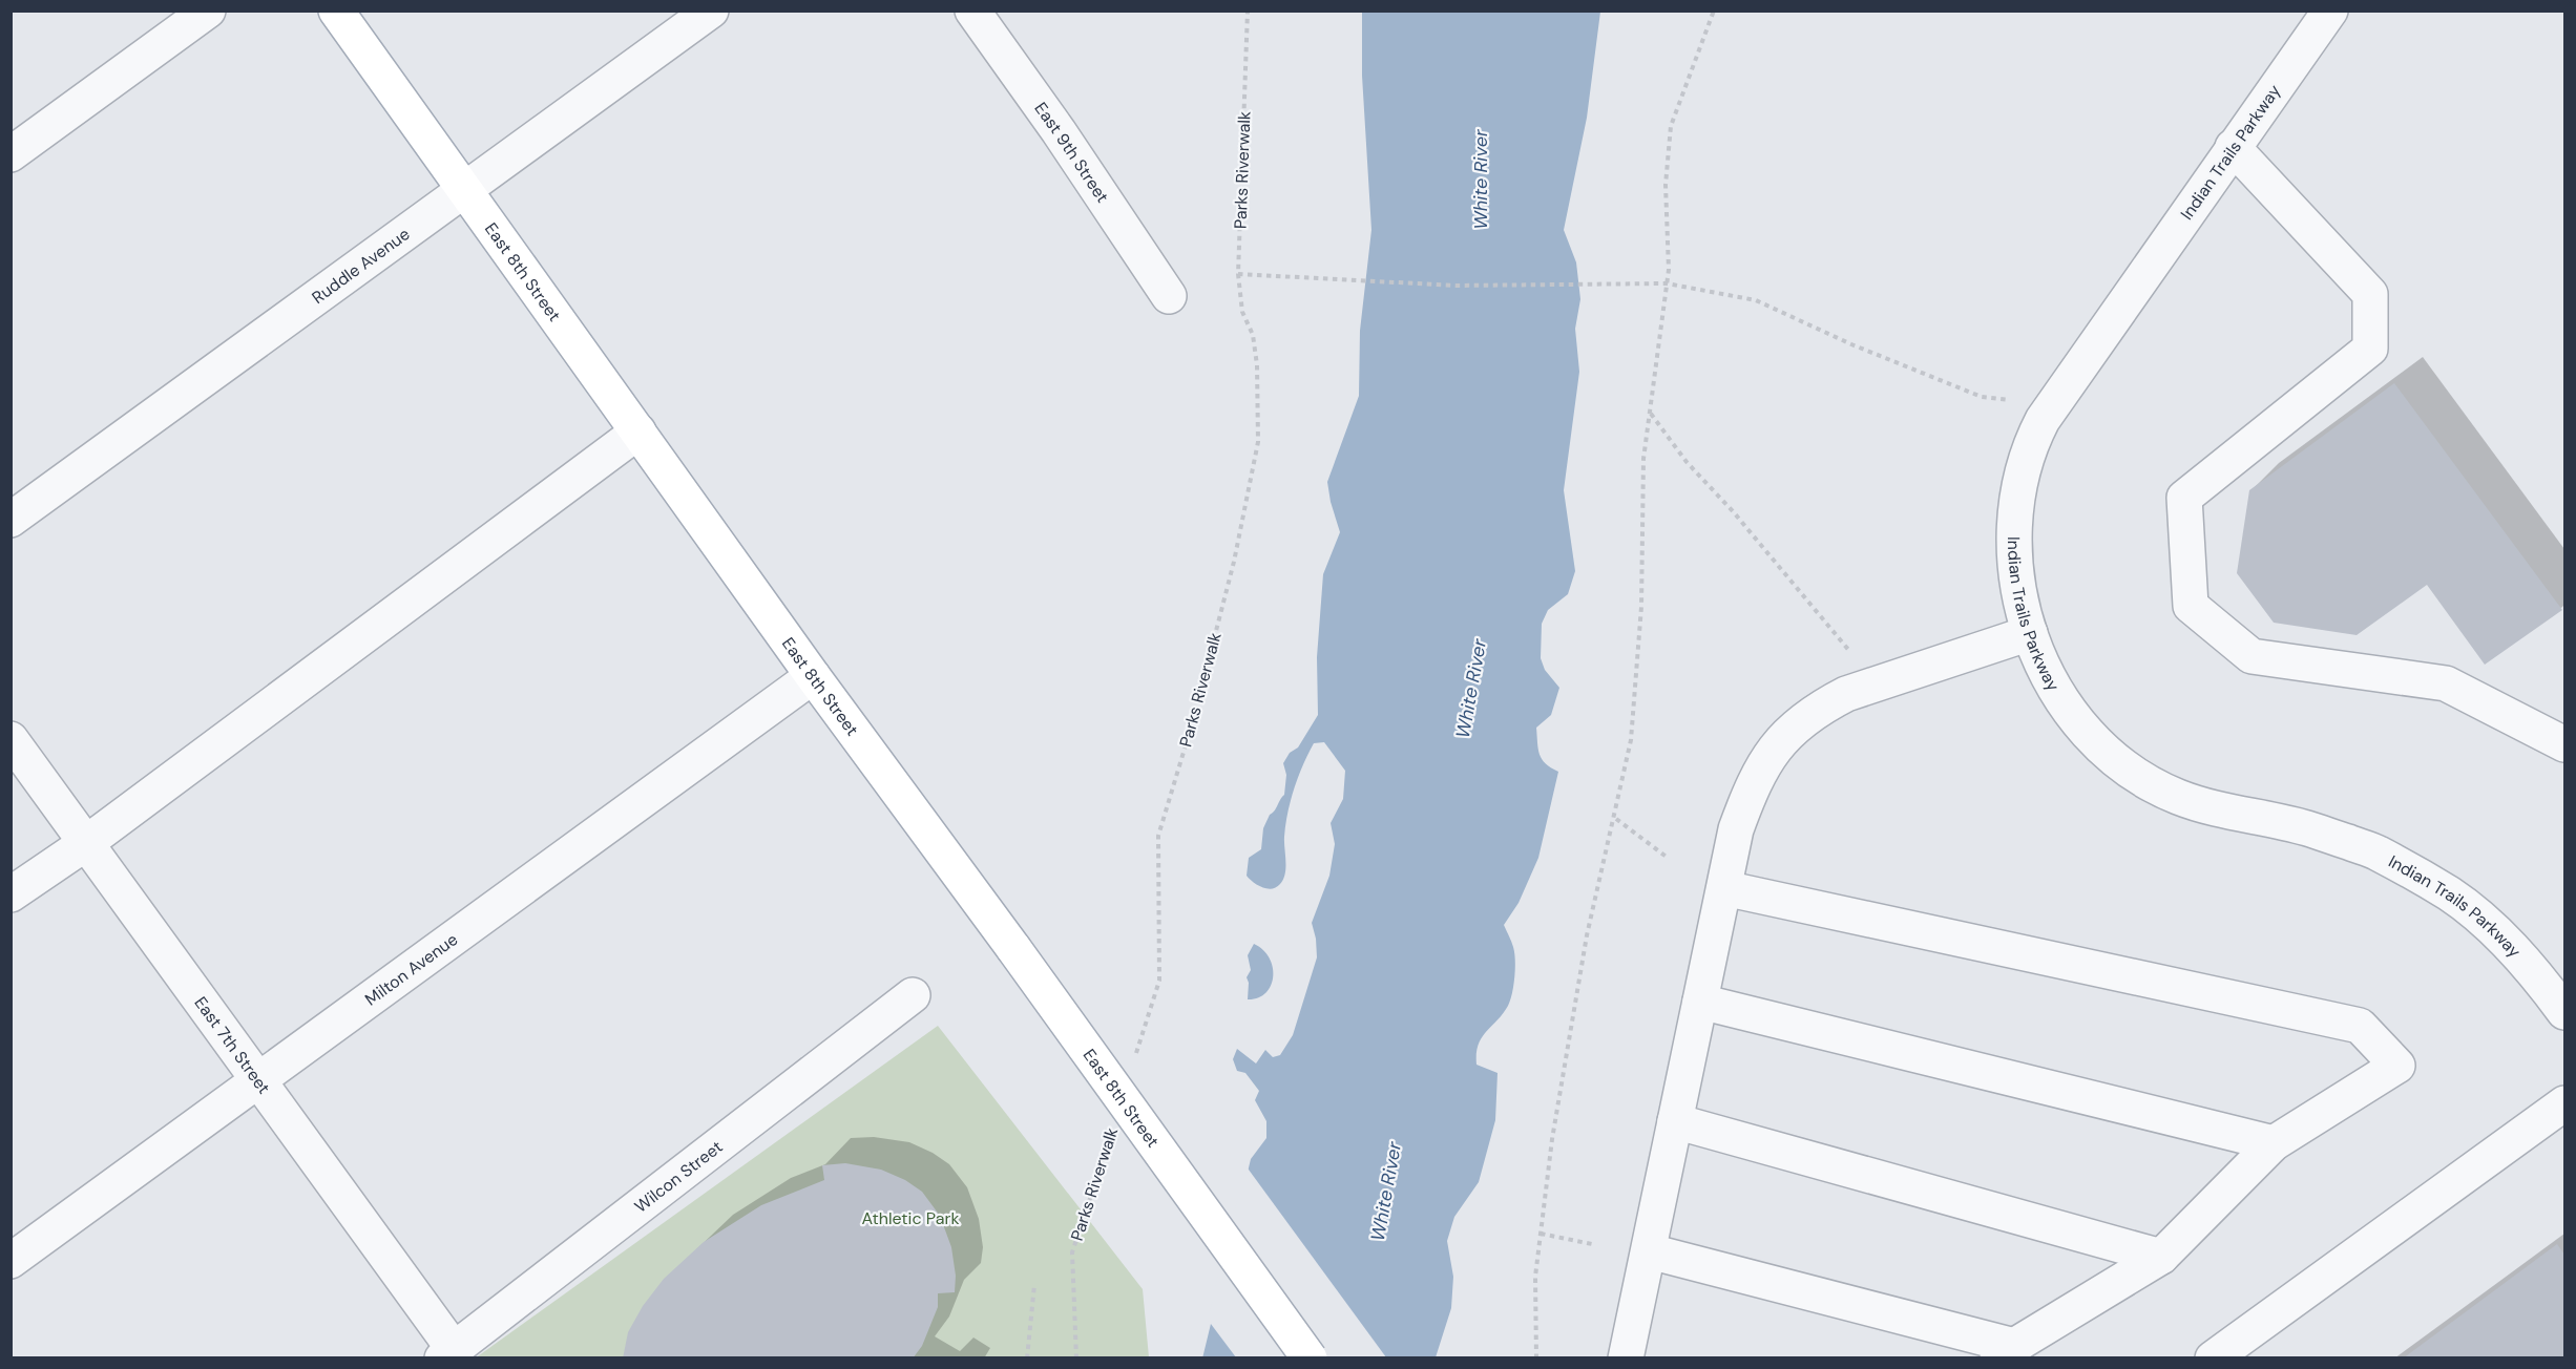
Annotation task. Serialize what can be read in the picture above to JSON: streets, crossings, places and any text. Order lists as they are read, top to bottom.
{
  "streets": {
    "main road": ["East 8th Street"],
    "street": [
      "East 9th Street",
      "Indian Trails Parkway",
      "Ruddle Avenue",
      "Milton Avenue",
      "East 7th Street",
      "Wilcon Street"
    ],
    "path": ["Parks Riverwalk"]
  },
  "crossings": [
    ["Ruddle Avenue", "East 8th Street"],
    ["East 8th Street", "Milton Avenue"],
    ["Milton Avenue", "East 7th Street"],
    ["East 7th Street", "Wilcon Street"]
  ],
  "water": ["White River"],
  "parks": ["Athletic Park"]
}
